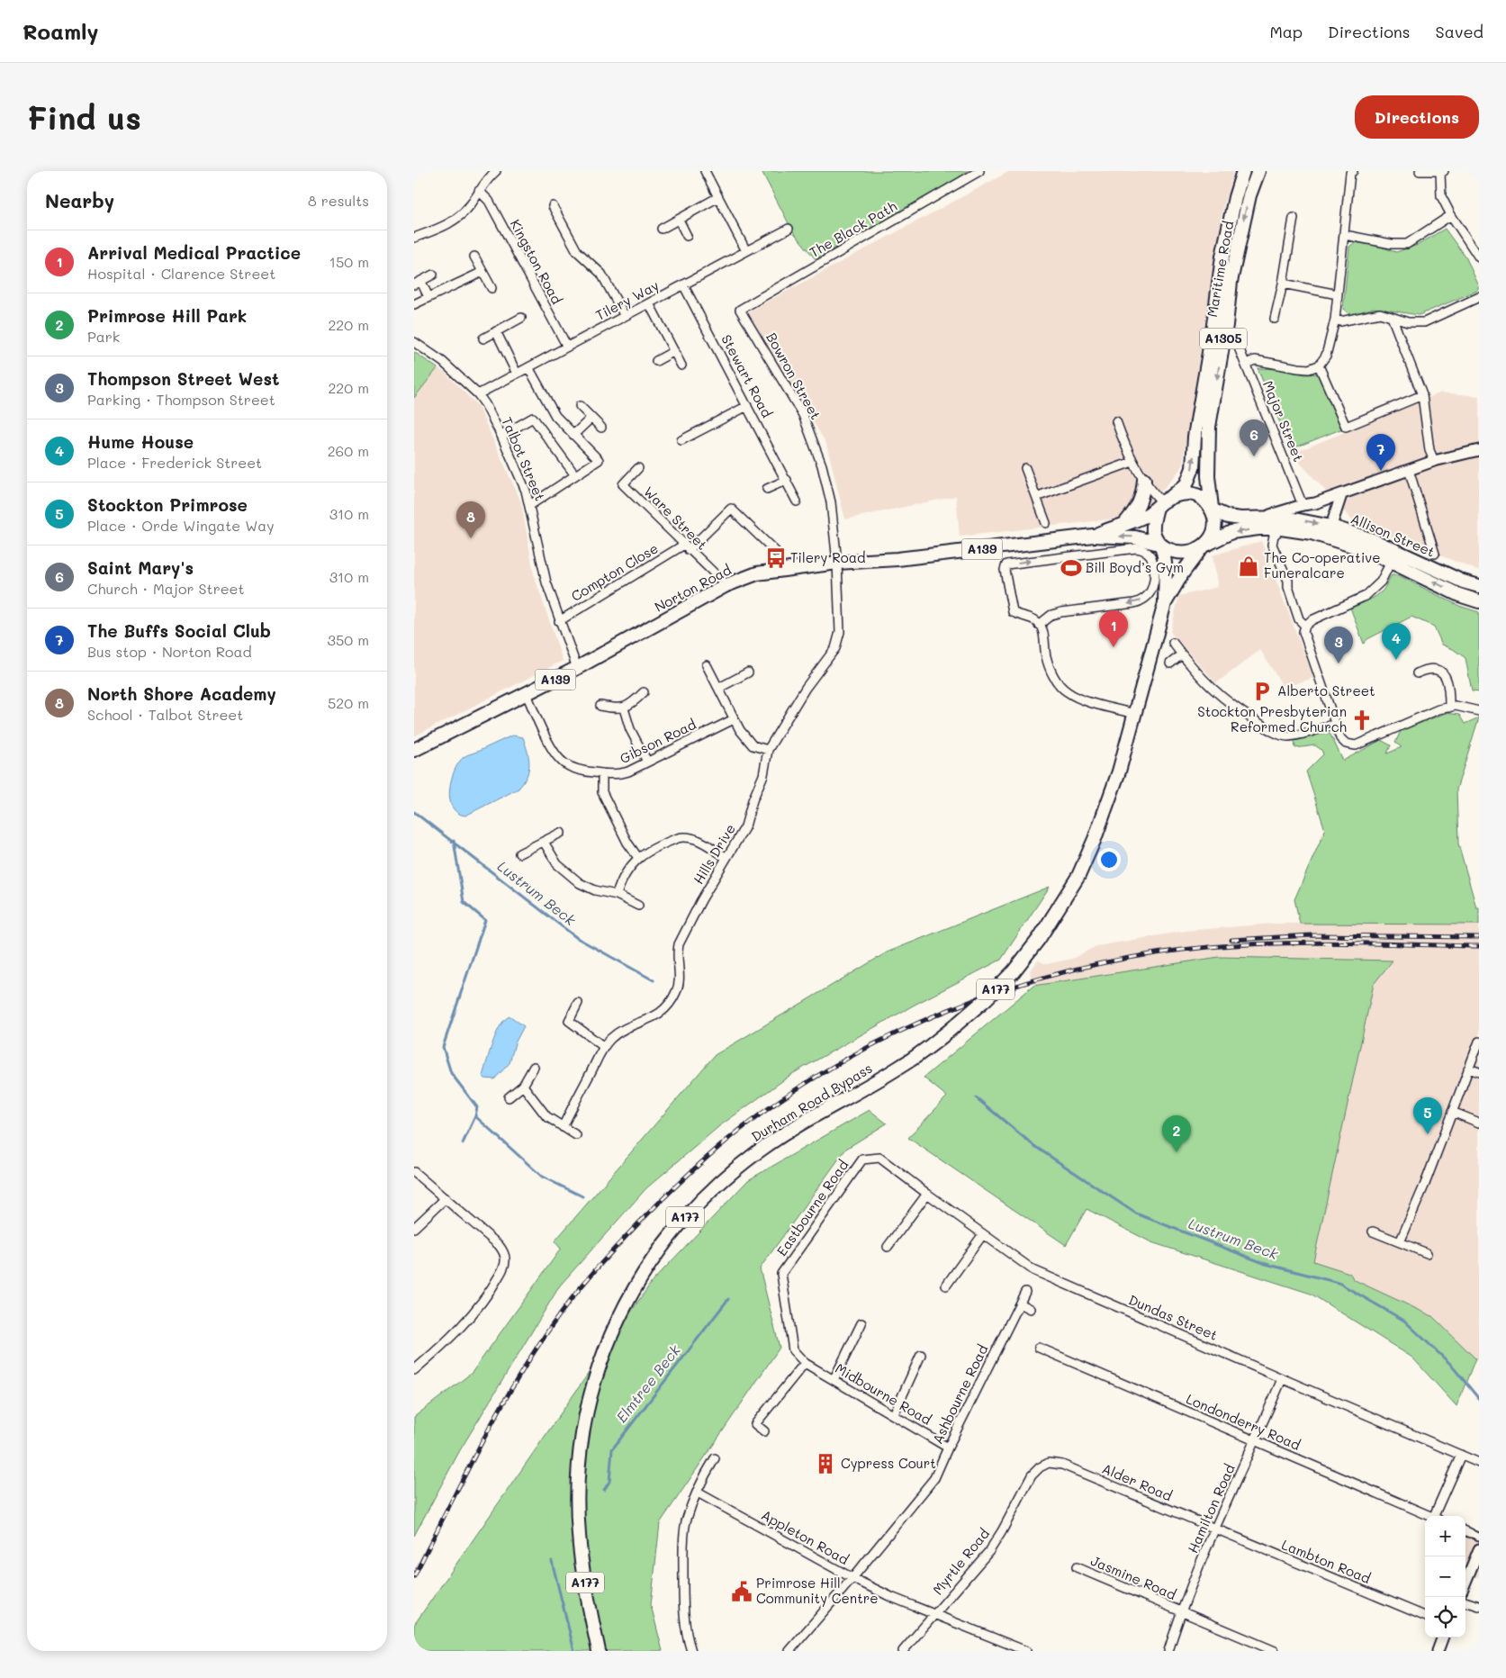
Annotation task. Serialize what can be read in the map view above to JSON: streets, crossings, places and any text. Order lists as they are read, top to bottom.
{
  "streets": {
    "main road": [
      "Maritime Road",
      "A1305",
      "Allison Street",
      "A139",
      "Norton Road",
      "A177",
      "Durham Road Bypass"
    ],
    "street": [
      "The Black Path",
      "Kingston Road",
      "Tilery Way",
      "Stewart Road",
      "Bowron Street",
      "Major Street",
      "Talbot Street",
      "Ware Street",
      "Compton Close",
      "Gibson Road",
      "Hills Drive",
      "Eastbourne Road",
      "Dundas Street",
      "Midbourne Road",
      "Ashbourne Road",
      "Londonderry Road",
      "Alder Road",
      "Hamilton Road",
      "Appleton Road",
      "Myrtle Road",
      "Lambton Road",
      "Jasmine Road"
    ]
  },
  "crossings": [
    ["The Black Path", "Bowron Street"],
    ["Kingston Road", "Tilery Way"],
    ["Maritime Road", "Allison Street"],
    ["Maritime Road", "Norton Road"],
    ["Maritime Road", "A177"],
    ["Tilery Way", "Stewart Road"],
    ["Tilery Way", "Talbot Street"],
    ["Bowron Street", "Norton Road"],
    ["Bowron Street", "Hills Drive"],
    ["Talbot Street", "Compton Close"],
    ["Talbot Street", "Norton Road"],
    ["Ware Street", "Compton Close"],
    ["Ware Street", "Norton Road"],
    ["Allison Street", "Norton Road"],
    ["Allison Street", "A177"],
    ["Norton Road", "Gibson Road"],
    ["Norton Road", "Hills Drive"],
    ["Norton Road", "A177"],
    ["A177", "Durham Road Bypass"],
    ["Eastbourne Road", "Dundas Street"],
    ["Eastbourne Road", "Midbourne Road"],
    ["Dundas Street", "Hamilton Road"],
    ["Midbourne Road", "Ashbourne Road"],
    ["Ashbourne Road", "Appleton Road"],
    ["Londonderry Road", "Hamilton Road"],
    ["Alder Road", "Hamilton Road"],
    ["Alder Road", "Myrtle Road"],
    ["Alder Road", "Lambton Road"],
    ["Hamilton Road", "Lambton Road"],
    ["Hamilton Road", "Jasmine Road"],
    ["Appleton Road", "Myrtle Road"]
  ],
  "water": ["Lustrum Beck", "Elmtree Beck"],
  "places": {
    "bus stop": ["Tilery Road"],
    "shop": ["The Co-operative Funeralcare"],
    "sports": ["Bill Boyd’s Gym"],
    "parking": ["Alberto Street"],
    "church": ["Stockton Presbyterian Reformed Church"],
    "building": ["Cypress Court"],
    "public building": ["Primrose Hill Community Centre"]
  },
  "page": {
    "header": "Roamly",
    "nav": ["Map", "Directions", "Saved"],
    "buttons": "Directions",
    "title": "Find us",
    "heading": ["Nearby", "8 results"],
    "list": [
      {
        "mark": "1",
        "name": "Arrival Medical Practice",
        "note": "Hospital · Clarence Street",
        "value": "150 m"
      },
      {
        "mark": "2",
        "name": "Primrose Hill Park",
        "note": "Park",
        "value": "220 m"
      },
      {
        "mark": "3",
        "name": "Thompson Street West",
        "note": "Parking · Thompson Street",
        "value": "220 m"
      },
      {
        "mark": "4",
        "name": "Hume House",
        "note": "Place · Frederick Street",
        "value": "260 m"
      },
      {
        "mark": "5",
        "name": "Stockton Primrose",
        "note": "Place · Orde Wingate Way",
        "value": "310 m"
      },
      {
        "mark": "6",
        "name": "Saint Mary's",
        "note": "Church · Major Street",
        "value": "310 m"
      },
      {
        "mark": "7",
        "name": "The Buffs Social Club",
        "note": "Bus stop · Norton Road",
        "value": "350 m"
      },
      {
        "mark": "8",
        "name": "North Shore Academy",
        "note": "School · Talbot Street",
        "value": "520 m"
      }
    ],
    "pins": [
      "6",
      "7",
      "8",
      "1",
      "4",
      "3",
      "5",
      "2"
    ],
    "map_buttons": ["+", "−"]
  }
}
